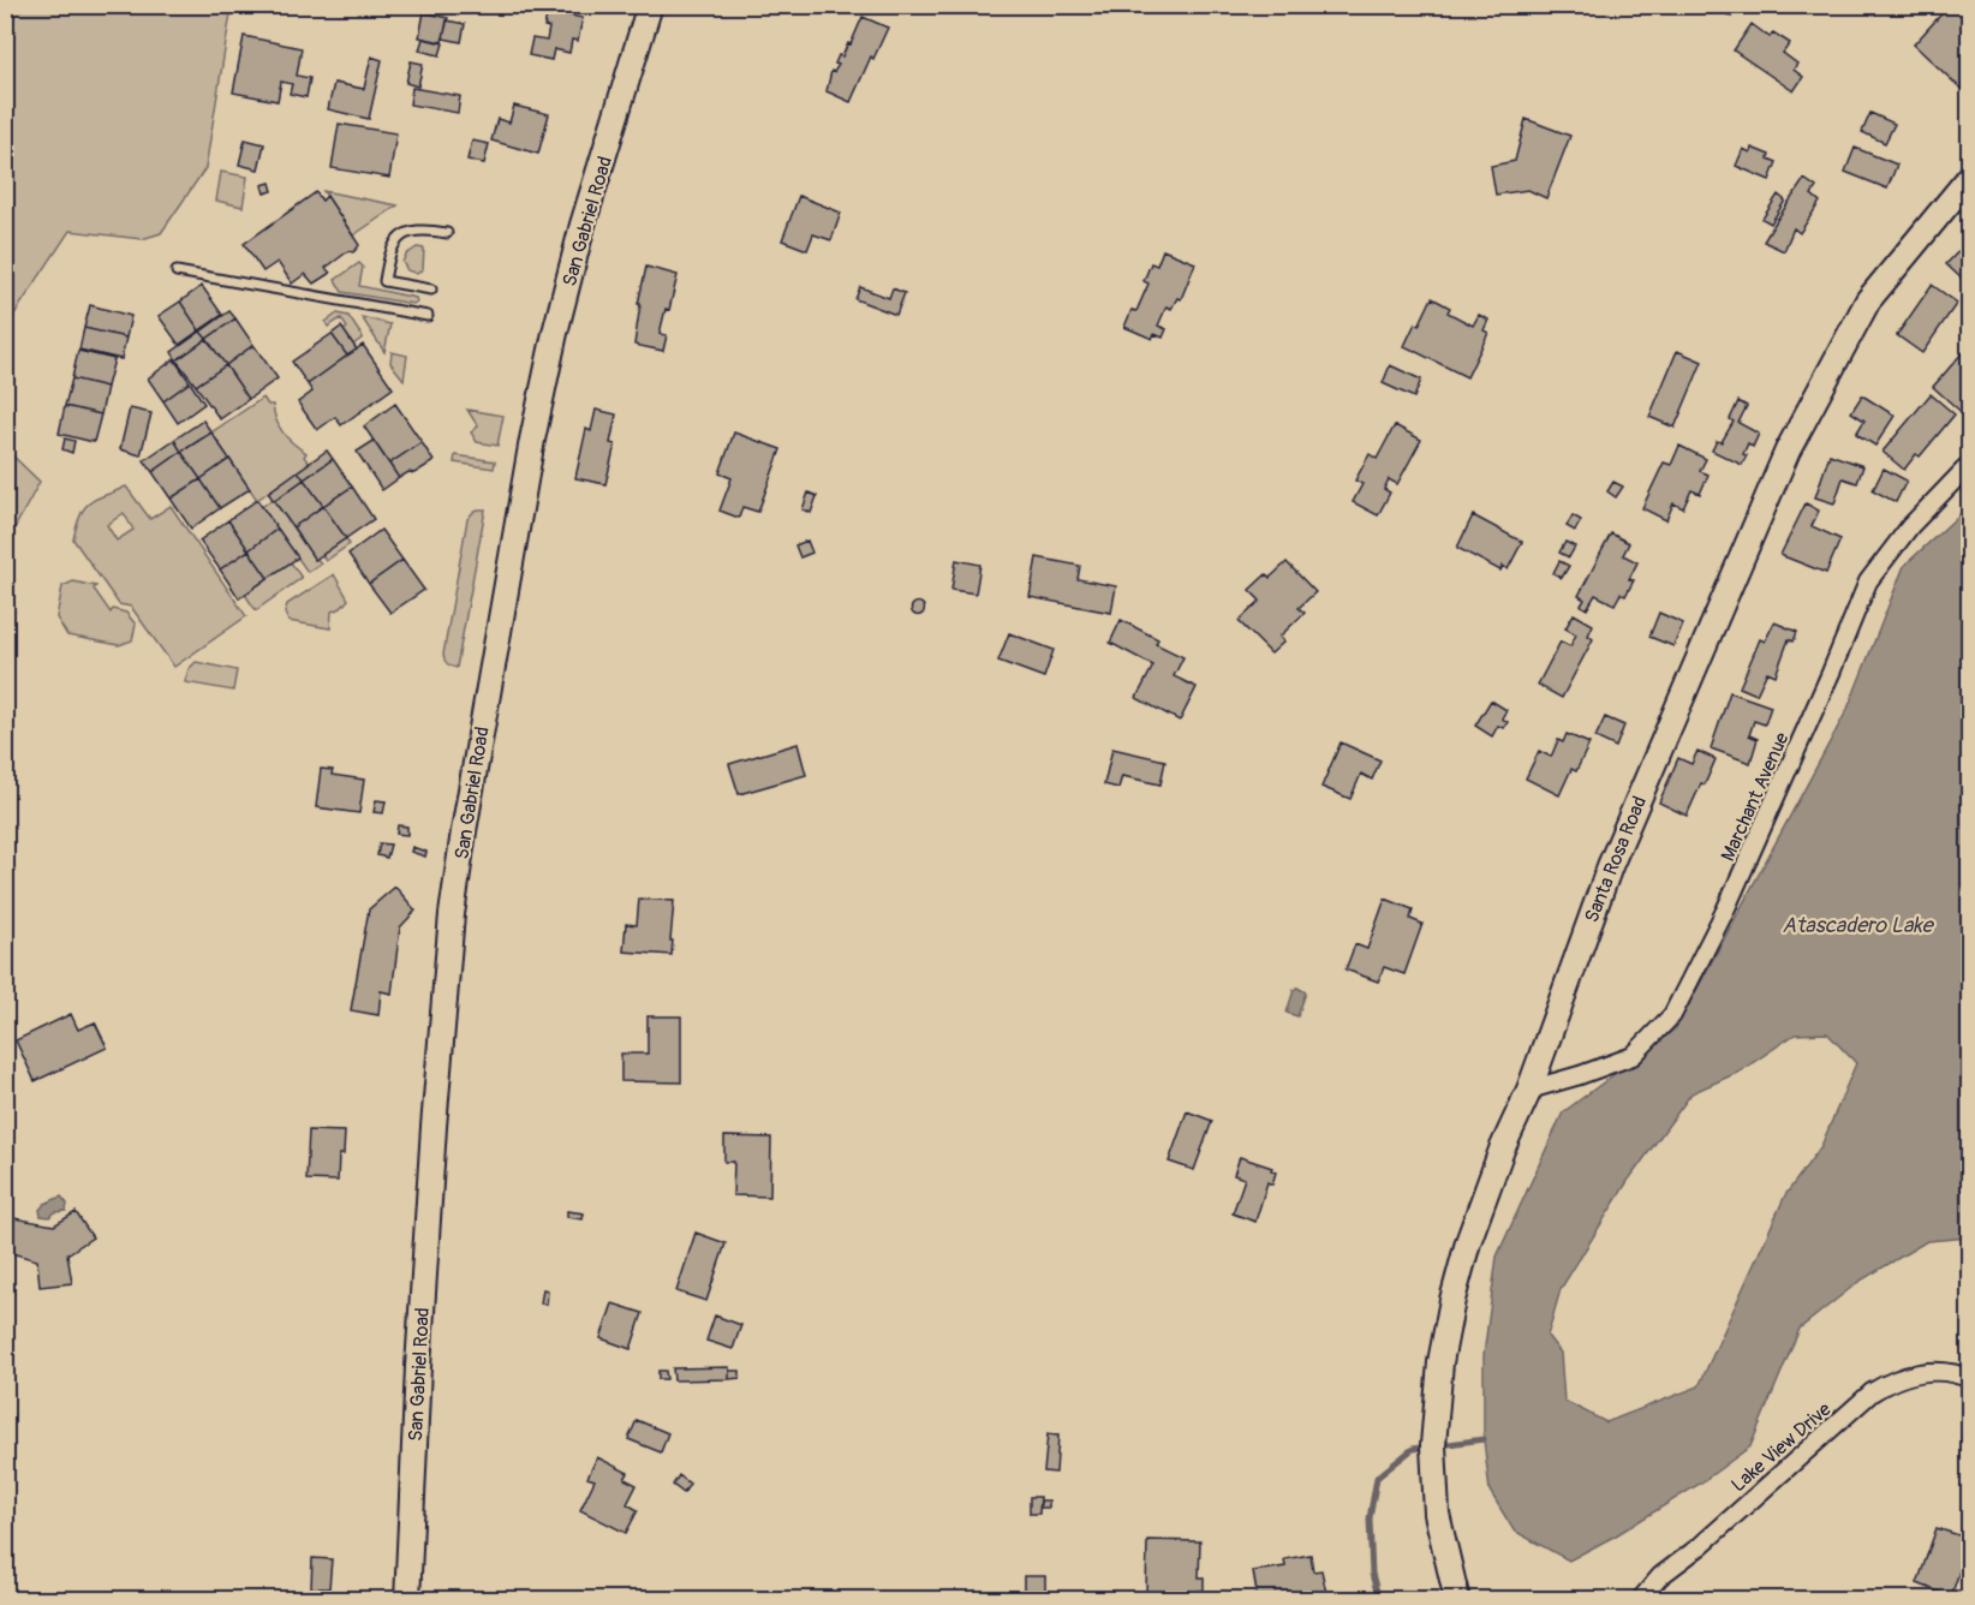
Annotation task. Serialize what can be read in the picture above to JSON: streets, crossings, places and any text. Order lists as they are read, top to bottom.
{
  "streets": {
    "street": [
      "San Gabriel Road",
      "Marchant Avenue",
      "Santa Rosa Road",
      "Lake View Drive"
    ]
  },
  "crossings": [
    ["Marchant Avenue", "Santa Rosa Road"]
  ],
  "water": ["Atascadero Lake"]
}
